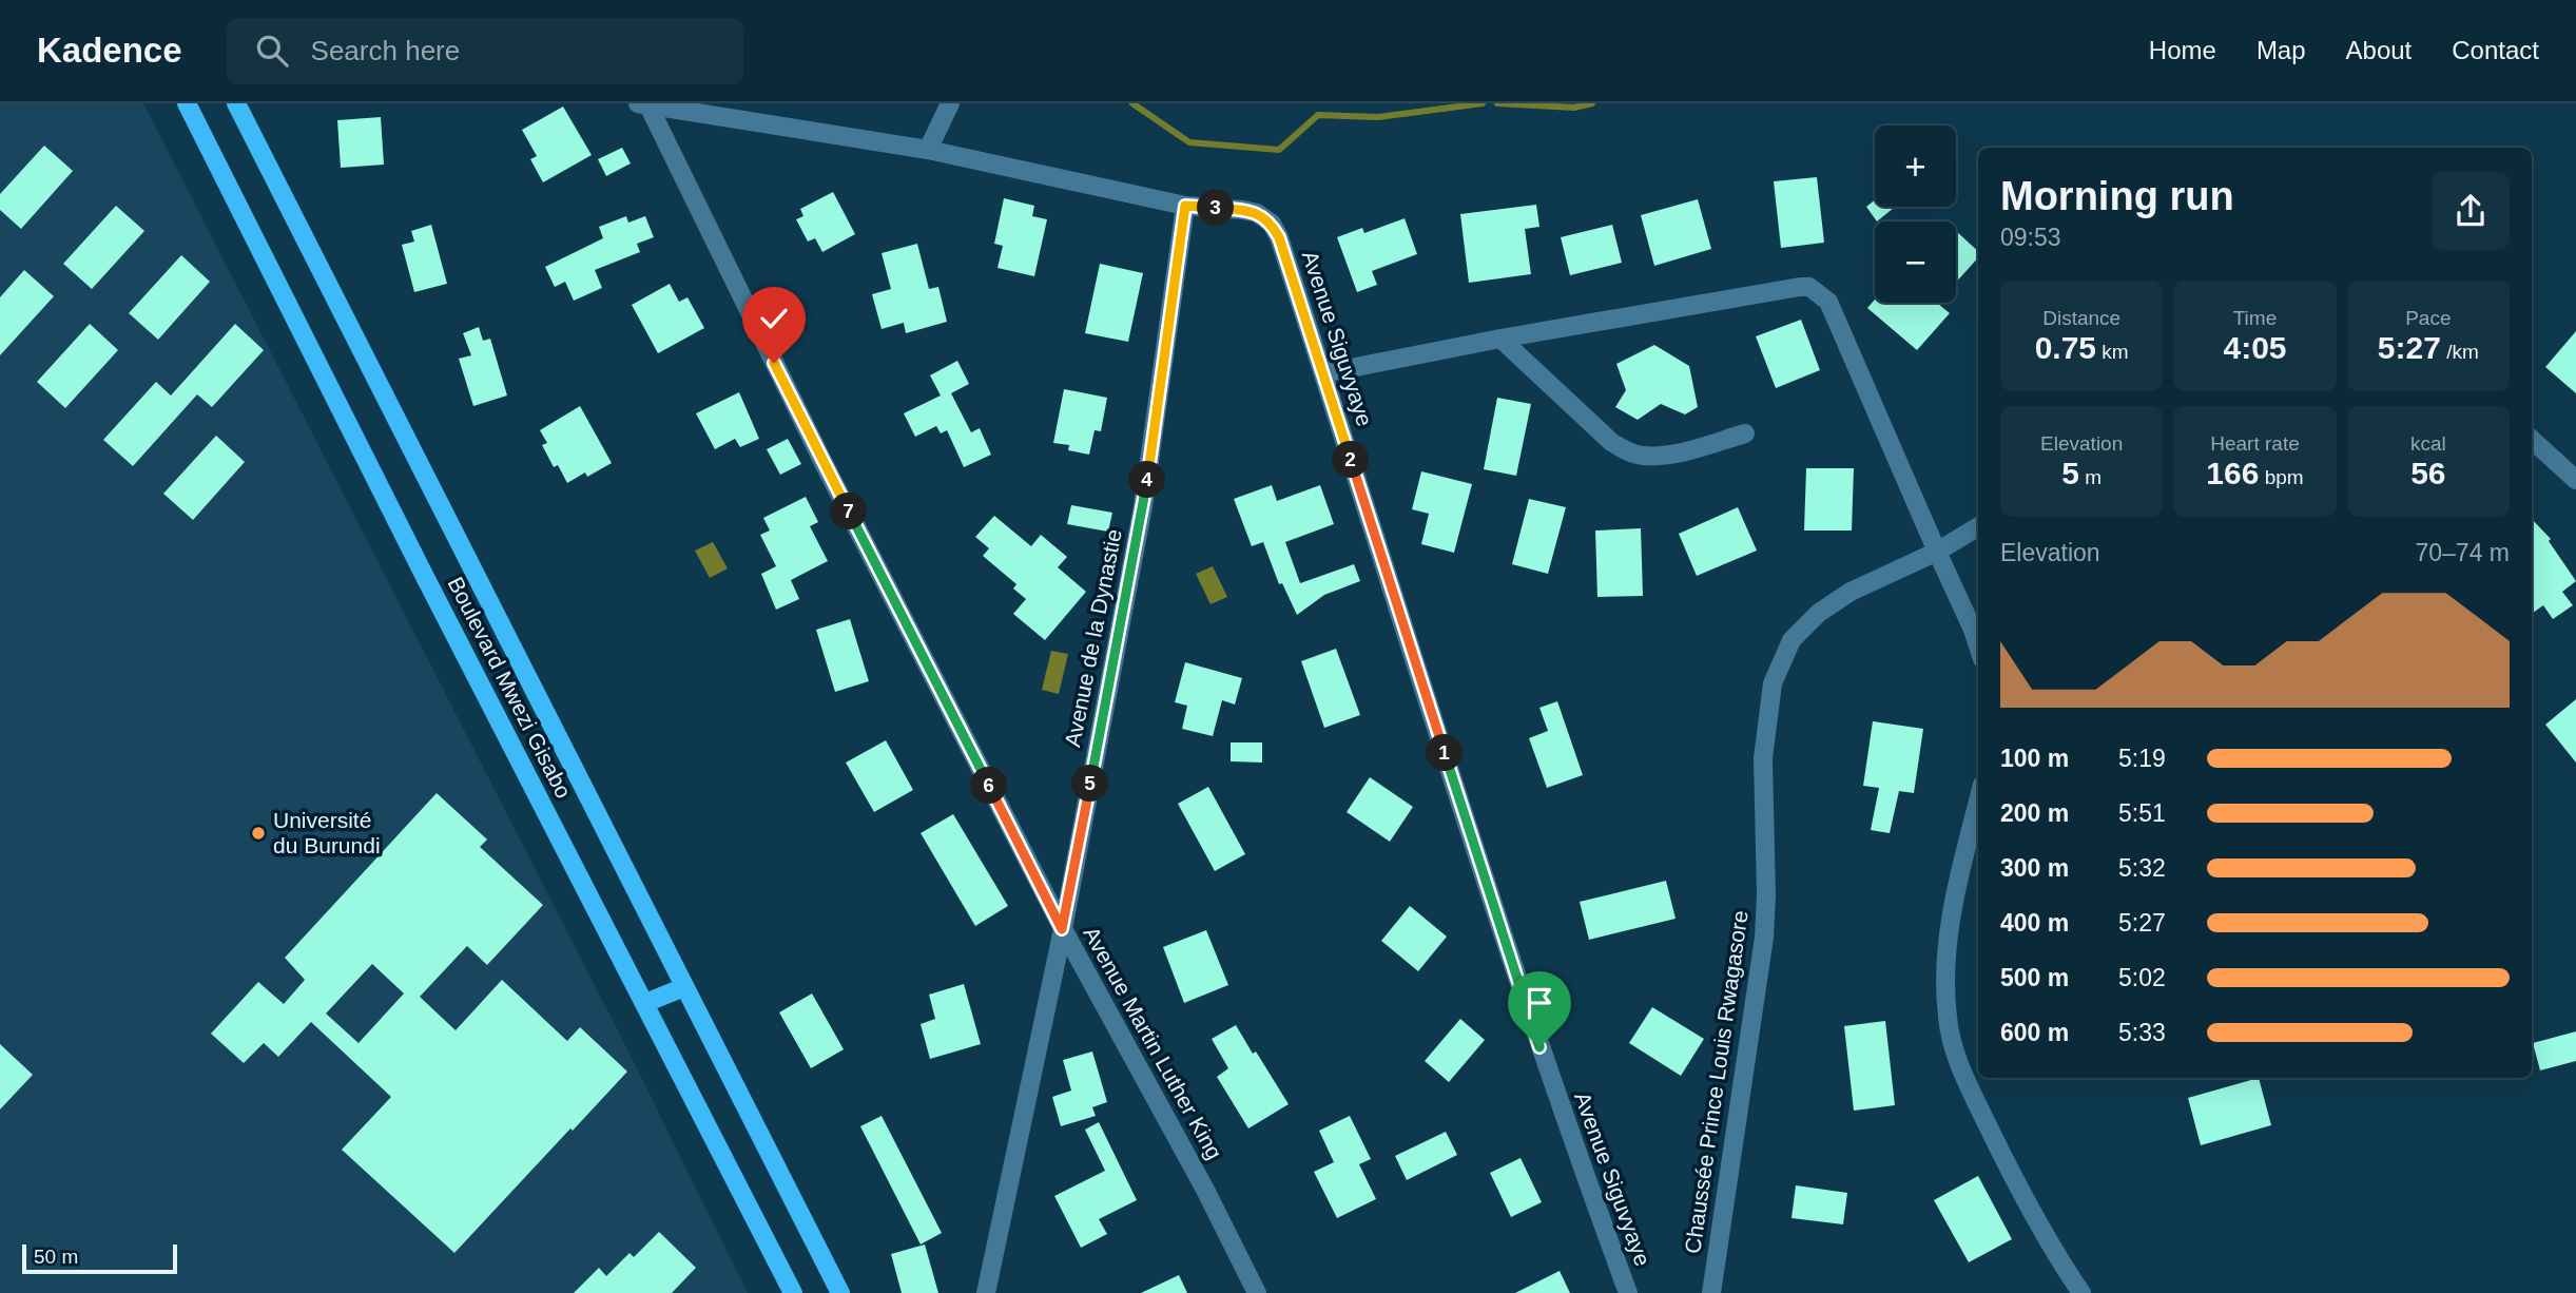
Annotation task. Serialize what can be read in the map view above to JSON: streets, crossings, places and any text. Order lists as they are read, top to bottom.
{
  "streets": {
    "main road": ["Boulevard Mwezi Gisabo"],
    "street": [
      "Avenue Siguvyaye",
      "Avenue de la Dynastie",
      "Avenue Martin Luther King",
      "Chaussée Prince Louis Rwagasore"
    ]
  },
  "crossings": [
    ["Avenue Siguvyaye", "Avenue de la Dynastie"],
    ["Avenue Siguvyaye", "Avenue Martin Luther King"],
    ["Avenue de la Dynastie", "Avenue Martin Luther King"]
  ],
  "places": ["Université du Burundi"],
  "scale_bar": "50 m",
  "page": {
    "header": "Kadence",
    "search": "Search here",
    "nav": [
      "Home",
      "Map",
      "About",
      "Contact"
    ],
    "map_buttons": ["+", "−"],
    "heading": ["Morning run", "09:53"],
    "pins": [
      "3",
      "2",
      "4",
      "7",
      "1",
      "5",
      "6"
    ],
    "stats": [
      ["Distance", "0.75 km"],
      ["Time", "4:05"],
      ["Pace", "5:27 /km"],
      ["Elevation", "5 m"],
      ["Heart rate", "166 bpm"],
      ["kcal", "56"]
    ],
    "chart": ["Elevation", "70–74 m"],
    "list": [
      {
        "name": "100 m",
        "note": "5:19"
      },
      {
        "name": "200 m",
        "note": "5:51"
      },
      {
        "name": "300 m",
        "note": "5:32"
      },
      {
        "name": "400 m",
        "note": "5:27"
      },
      {
        "name": "500 m",
        "note": "5:02"
      },
      {
        "name": "600 m",
        "note": "5:33"
      }
    ],
    "scale": "50 m"
  }
}
